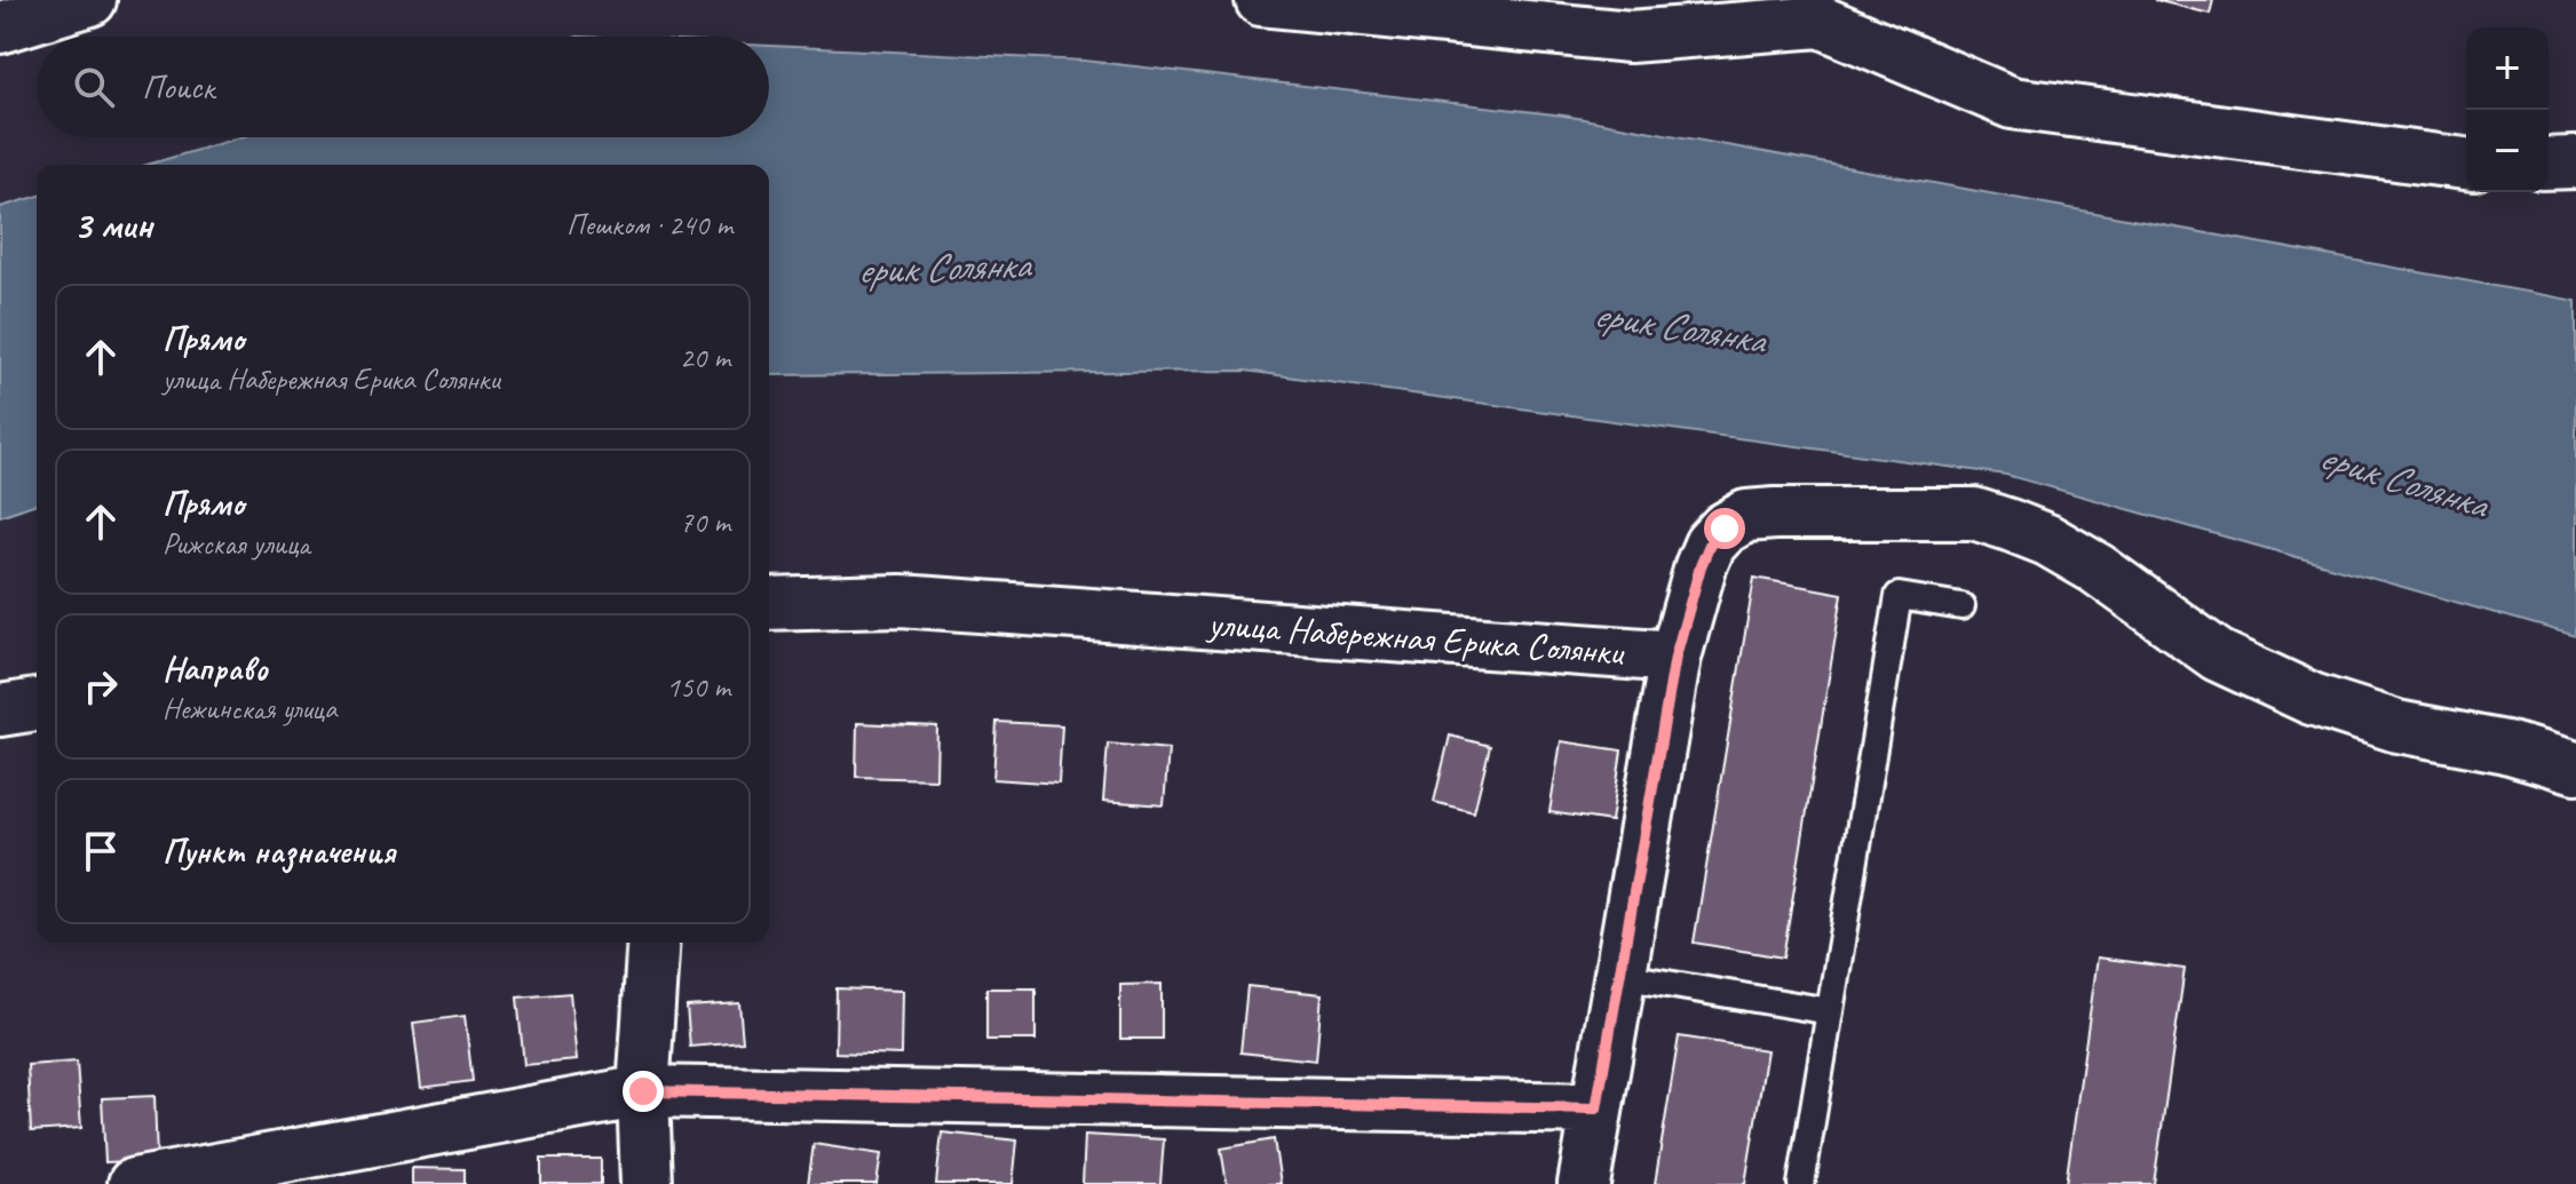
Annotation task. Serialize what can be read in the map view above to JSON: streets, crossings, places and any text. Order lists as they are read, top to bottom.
{
  "streets": {
    "street": ["улица Набережная Ерика Солянки"]
  },
  "water": ["ерик Солянка"],
  "page": {
    "map_buttons": ["+", "−"],
    "search": "Поиск",
    "heading": ["3 мин", "Пешком · 240 m"],
    "list": [
      ["Прямо", "улица Набережная Ерика Солянки", "20 m"],
      ["Прямо", "Рижская улица", "70 m"],
      ["Направо", "Нежинская улица", "150 m"],
      "Пункт назначения"
    ]
  }
}
